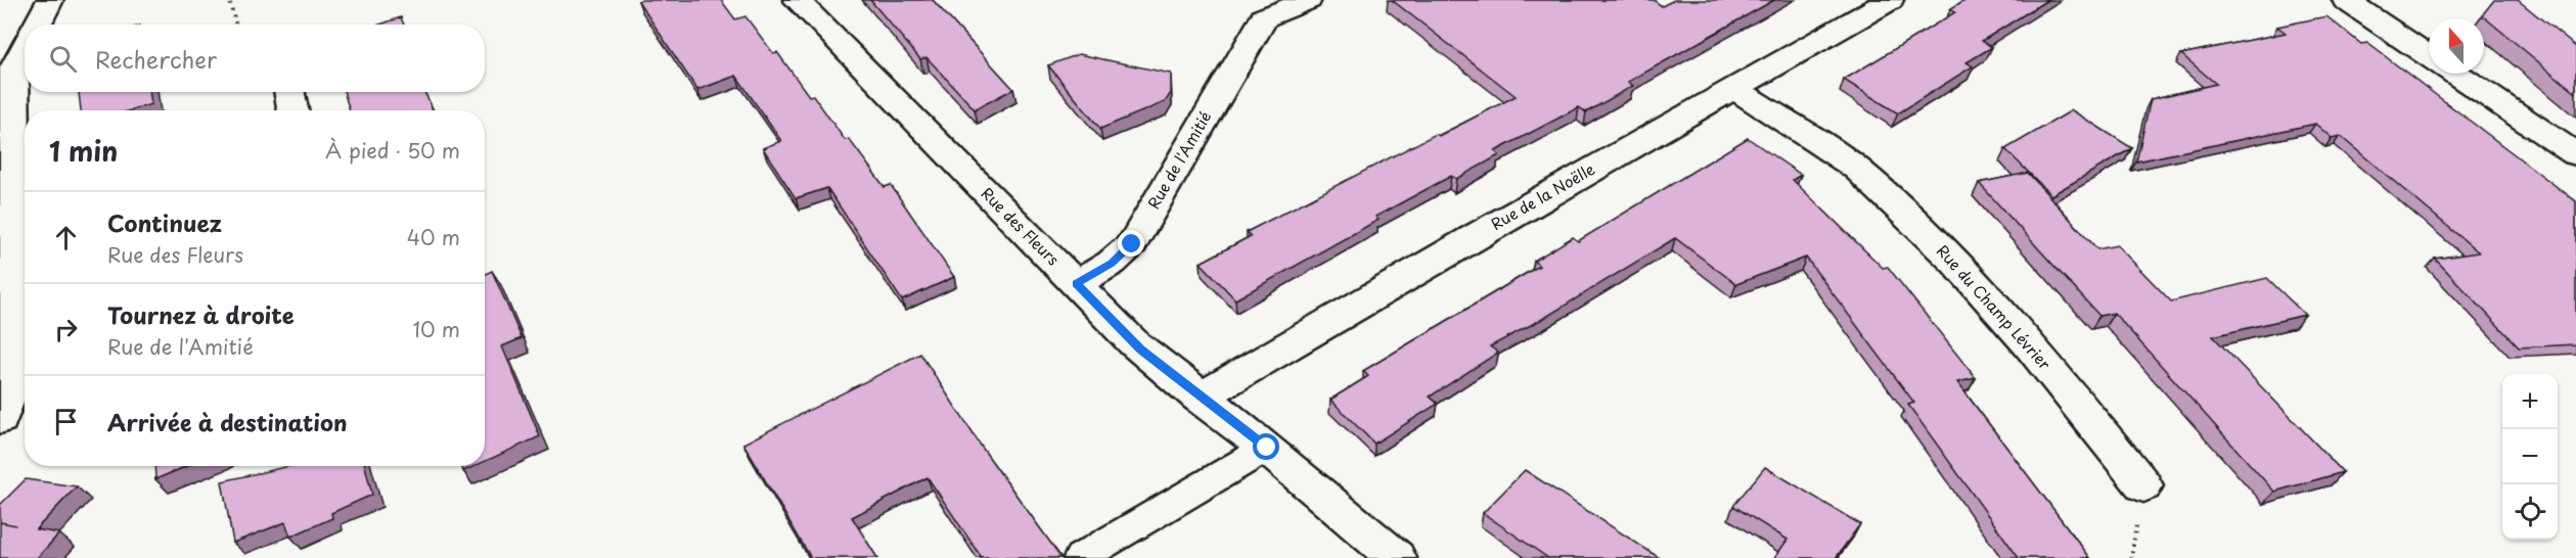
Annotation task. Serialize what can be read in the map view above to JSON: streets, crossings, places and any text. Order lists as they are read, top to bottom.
{
  "streets": {
    "street": [
      "Rue de l'Amitié",
      "Rue de la Noëlle",
      "Rue des Fleurs",
      "Rue du Champ Lévrier"
    ]
  },
  "crossings": [
    ["Rue de l'Amitié", "Rue des Fleurs"],
    ["Rue de la Noëlle", "Rue des Fleurs"],
    ["Rue de la Noëlle", "Rue du Champ Lévrier"]
  ],
  "north": "top",
  "page": {
    "search": "Rechercher",
    "heading": ["1 min", "À pied · 50 m"],
    "list": [
      ["Continuez", "Rue des Fleurs", "40 m"],
      ["Tournez à droite", "Rue de l'Amitié", "10 m"],
      "Arrivée à destination"
    ],
    "map_buttons": ["+", "−"]
  }
}
